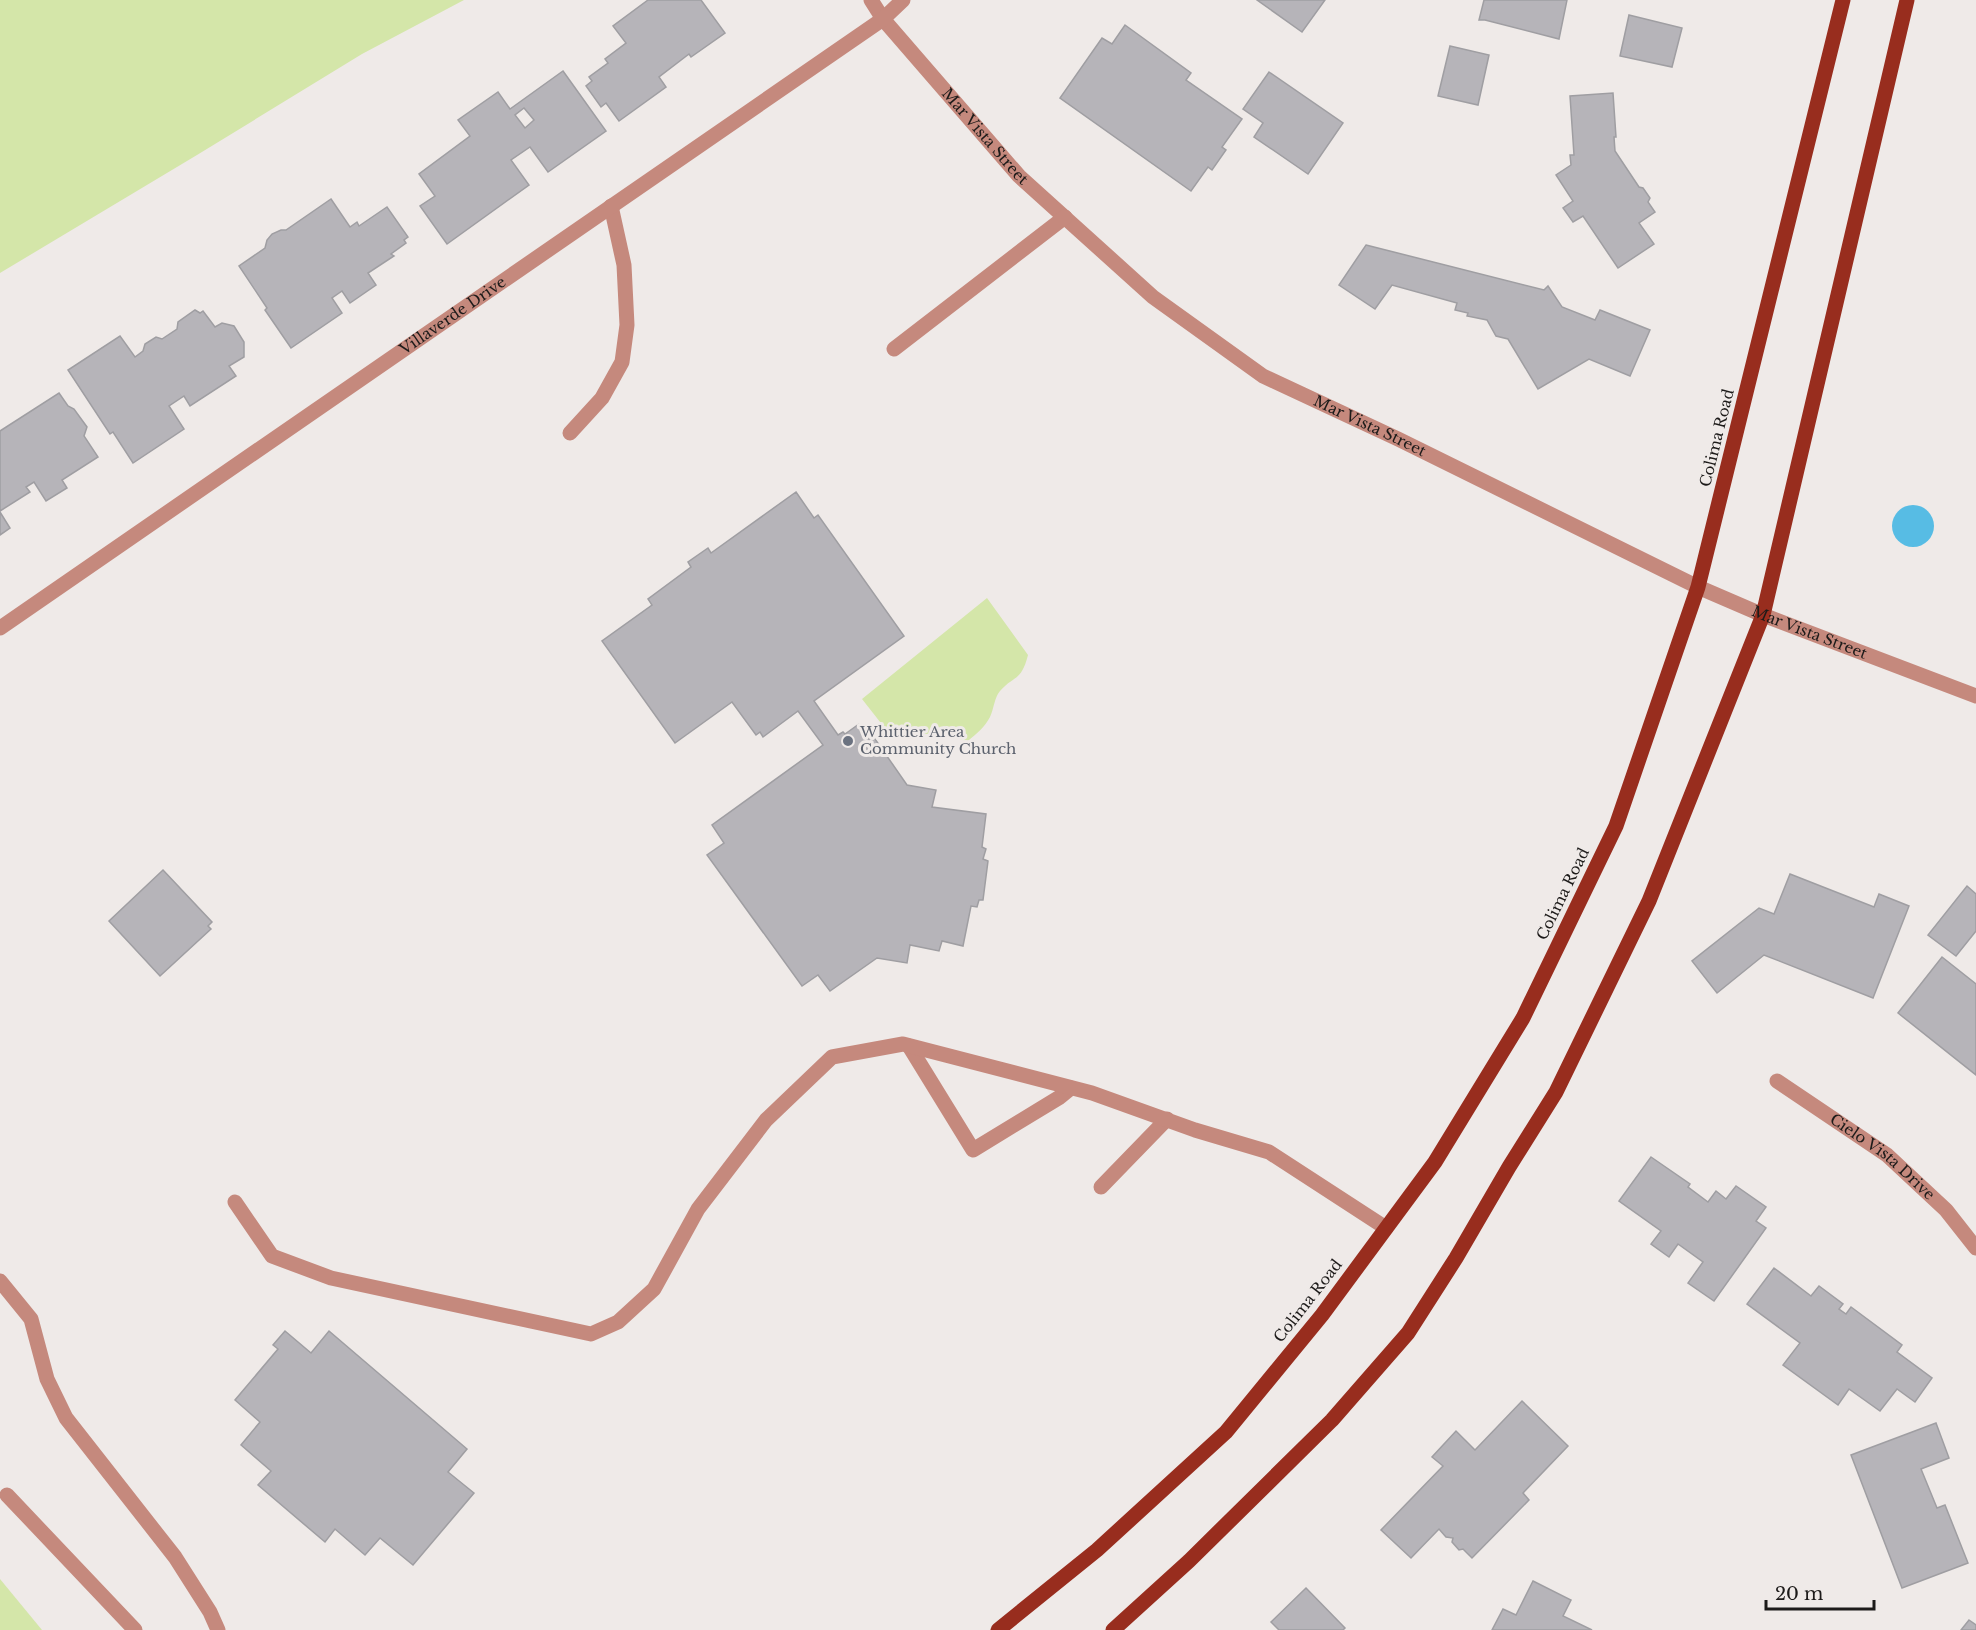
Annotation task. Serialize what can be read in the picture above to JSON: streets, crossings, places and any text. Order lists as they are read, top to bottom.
{
  "streets": {
    "main road": ["Colima Road"],
    "street": ["Mar Vista Street", "Villaverde Drive", "Cielo Vista Drive"]
  },
  "crossings": [
    ["Mar Vista Street", "Villaverde Drive"],
    ["Mar Vista Street", "Colima Road"]
  ],
  "places": ["Whittier Area Community Church"],
  "scale_bar": "20 m"
}
